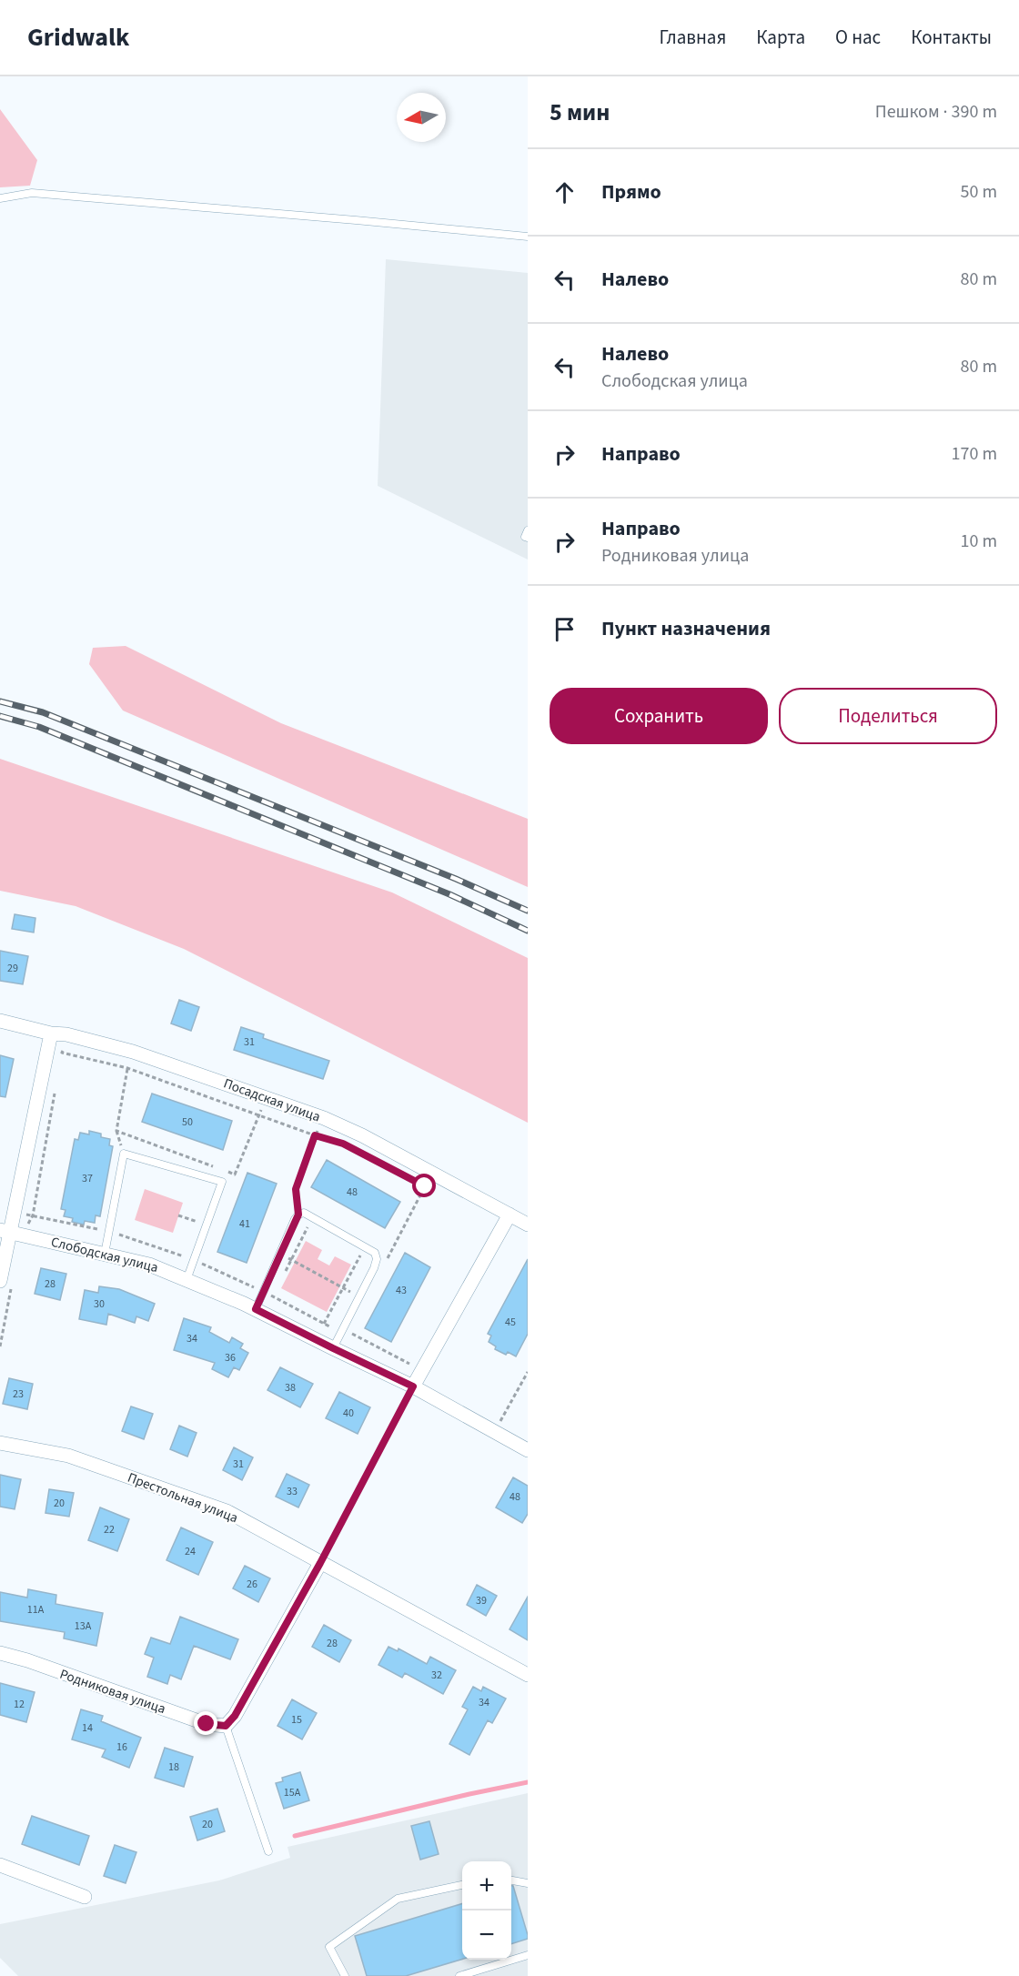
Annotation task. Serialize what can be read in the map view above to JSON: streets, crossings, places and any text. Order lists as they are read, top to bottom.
{
  "streets": {
    "street": [
      "Посадская улица",
      "Слободская улица",
      "Престольная улица",
      "Родниковая улица"
    ]
  },
  "house_numbers": [
    "29",
    "31",
    "50",
    "37",
    "48",
    "41",
    "28",
    "43",
    "30",
    "45",
    "34",
    "36",
    "38",
    "23",
    "40",
    "31",
    "33",
    "48",
    "20",
    "22",
    "24",
    "26",
    "39",
    "11А",
    "13А",
    "28",
    "32",
    "34",
    "12",
    "15",
    "14",
    "16",
    "18",
    "15А",
    "20"
  ],
  "north": "left",
  "page": {
    "header": "Gridwalk",
    "nav": [
      "Главная",
      "Карта",
      "О нас",
      "Контакты"
    ],
    "heading": ["5 мин", "Пешком · 390 m"],
    "list": [
      ["Прямо", "50 m"],
      ["Налево", "80 m"],
      ["Налево", "Слободская улица", "80 m"],
      ["Направо", "170 m"],
      ["Направо", "Родниковая улица", "10 m"],
      "Пункт назначения"
    ],
    "buttons": ["Сохранить", "Поделиться"],
    "map_buttons": ["+", "−"]
  }
}
